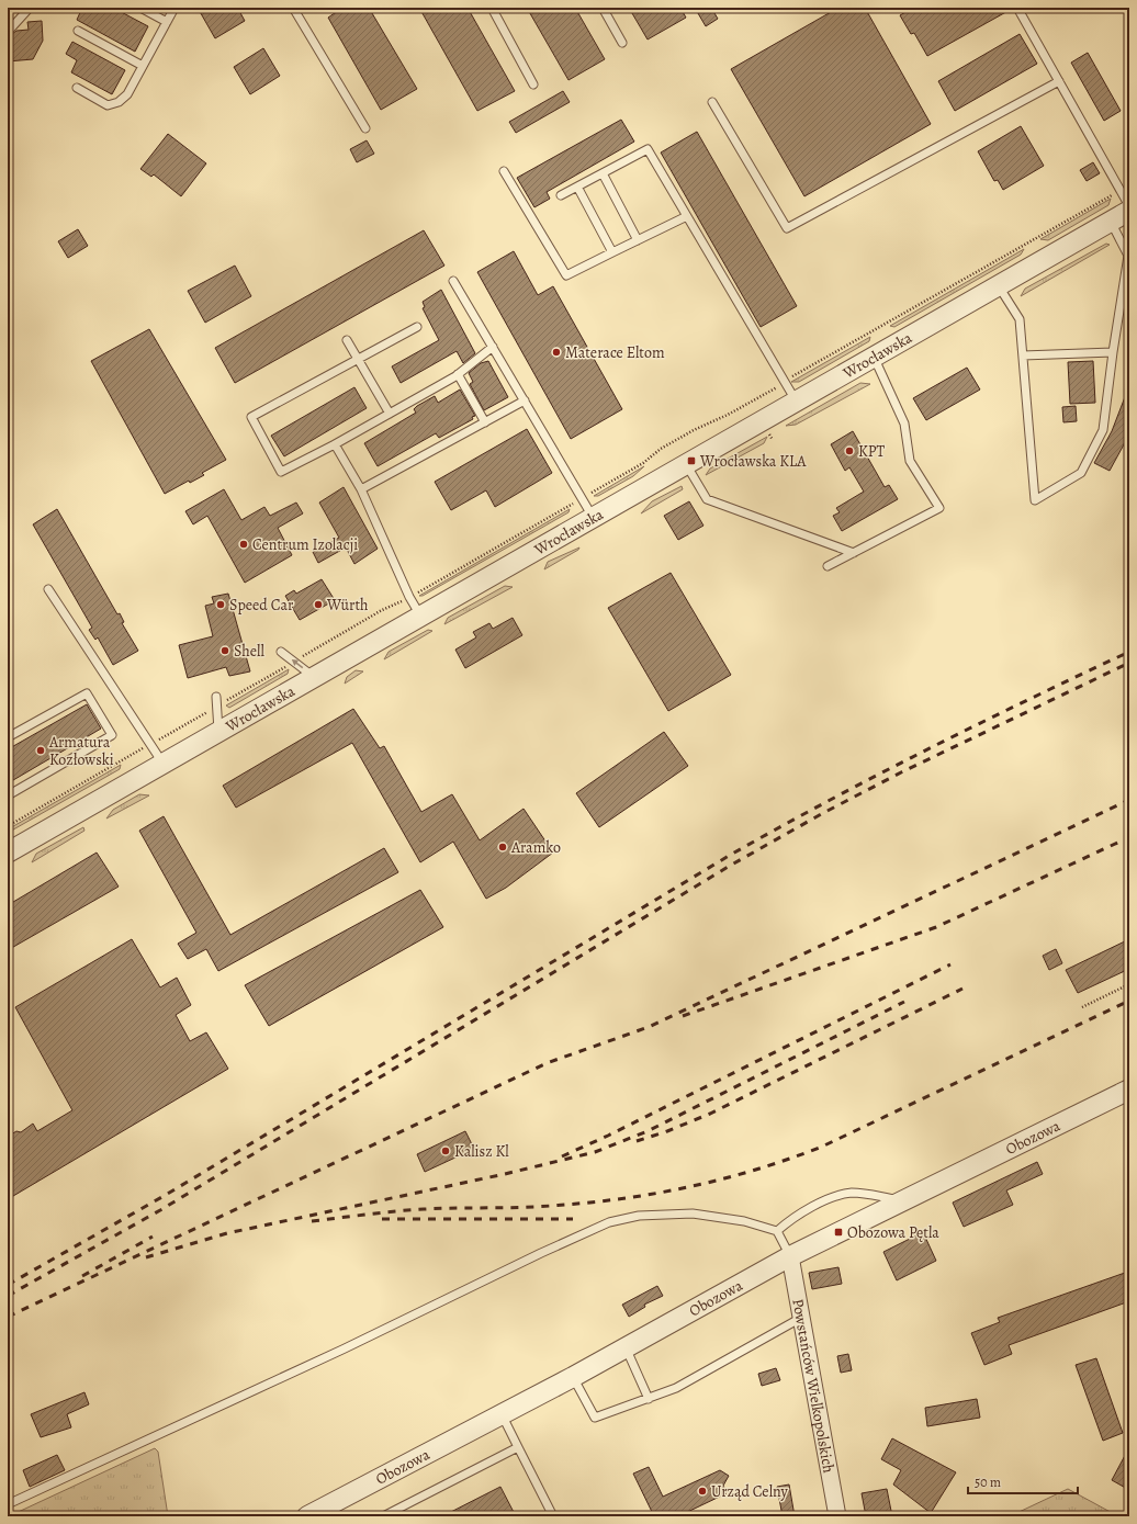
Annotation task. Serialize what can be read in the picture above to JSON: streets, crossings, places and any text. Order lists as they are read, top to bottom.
{
  "streets": {
    "street": ["Wrocławska", "Obozowa", "Powstańców Wielkopolskich"]
  },
  "crossings": [
    ["Obozowa", "Powstańców Wielkopolskich"]
  ],
  "places": {
    "other": [
      "Materace Eltom",
      "KPT",
      "Centrum Izolacji",
      "Speed Car",
      "Würth",
      "Shell",
      "Armatura Kozłowski",
      "Aramko",
      "Kalisz Kl",
      "Urząd Celny"
    ],
    "transit": ["Wrocławska KLA", "Obozowa Pętla"]
  },
  "scale_bar": "50 m"
}
